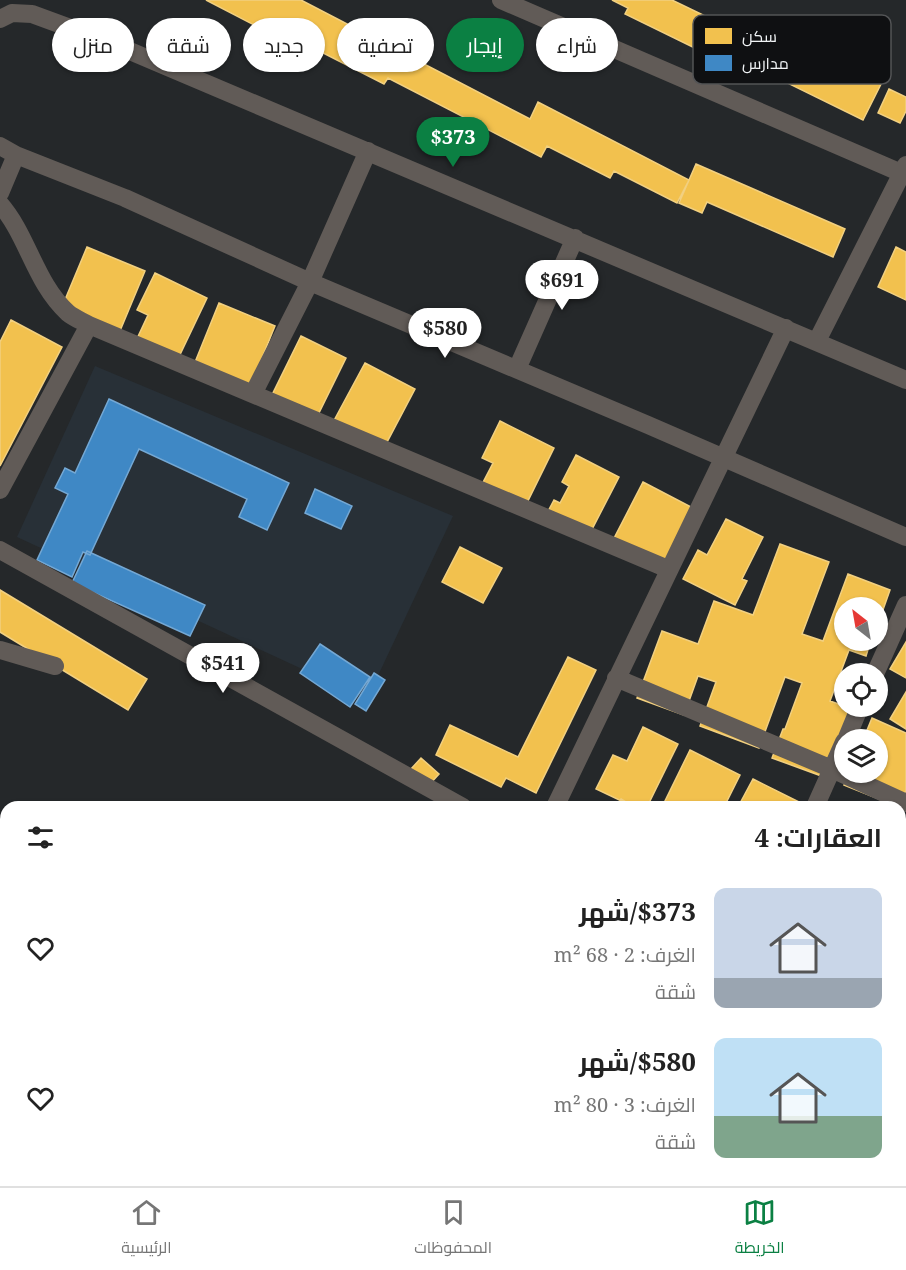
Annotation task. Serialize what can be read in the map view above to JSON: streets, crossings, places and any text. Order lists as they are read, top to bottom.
{
  "legend": ["سكن", "مدارس"],
  "north": "top left",
  "page": {
    "chip": [
      "شراء",
      "إيجار",
      "تصفية",
      "جديد",
      "شقة",
      "منزل"
    ],
    "price": [
      "$373",
      "$691",
      "$580",
      "$541"
    ],
    "heading": "العقارات: 4",
    "list": [
      {
        "name": "$373/شهر",
        "note": "الغرف: 2 · 68 m² · شقة"
      },
      {
        "name": "$580/شهر",
        "note": "الغرف: 3 · 80 m² · شقة"
      }
    ],
    "tabs": ["الخريطة", "المحفوظات", "الرئيسية"]
  }
}
